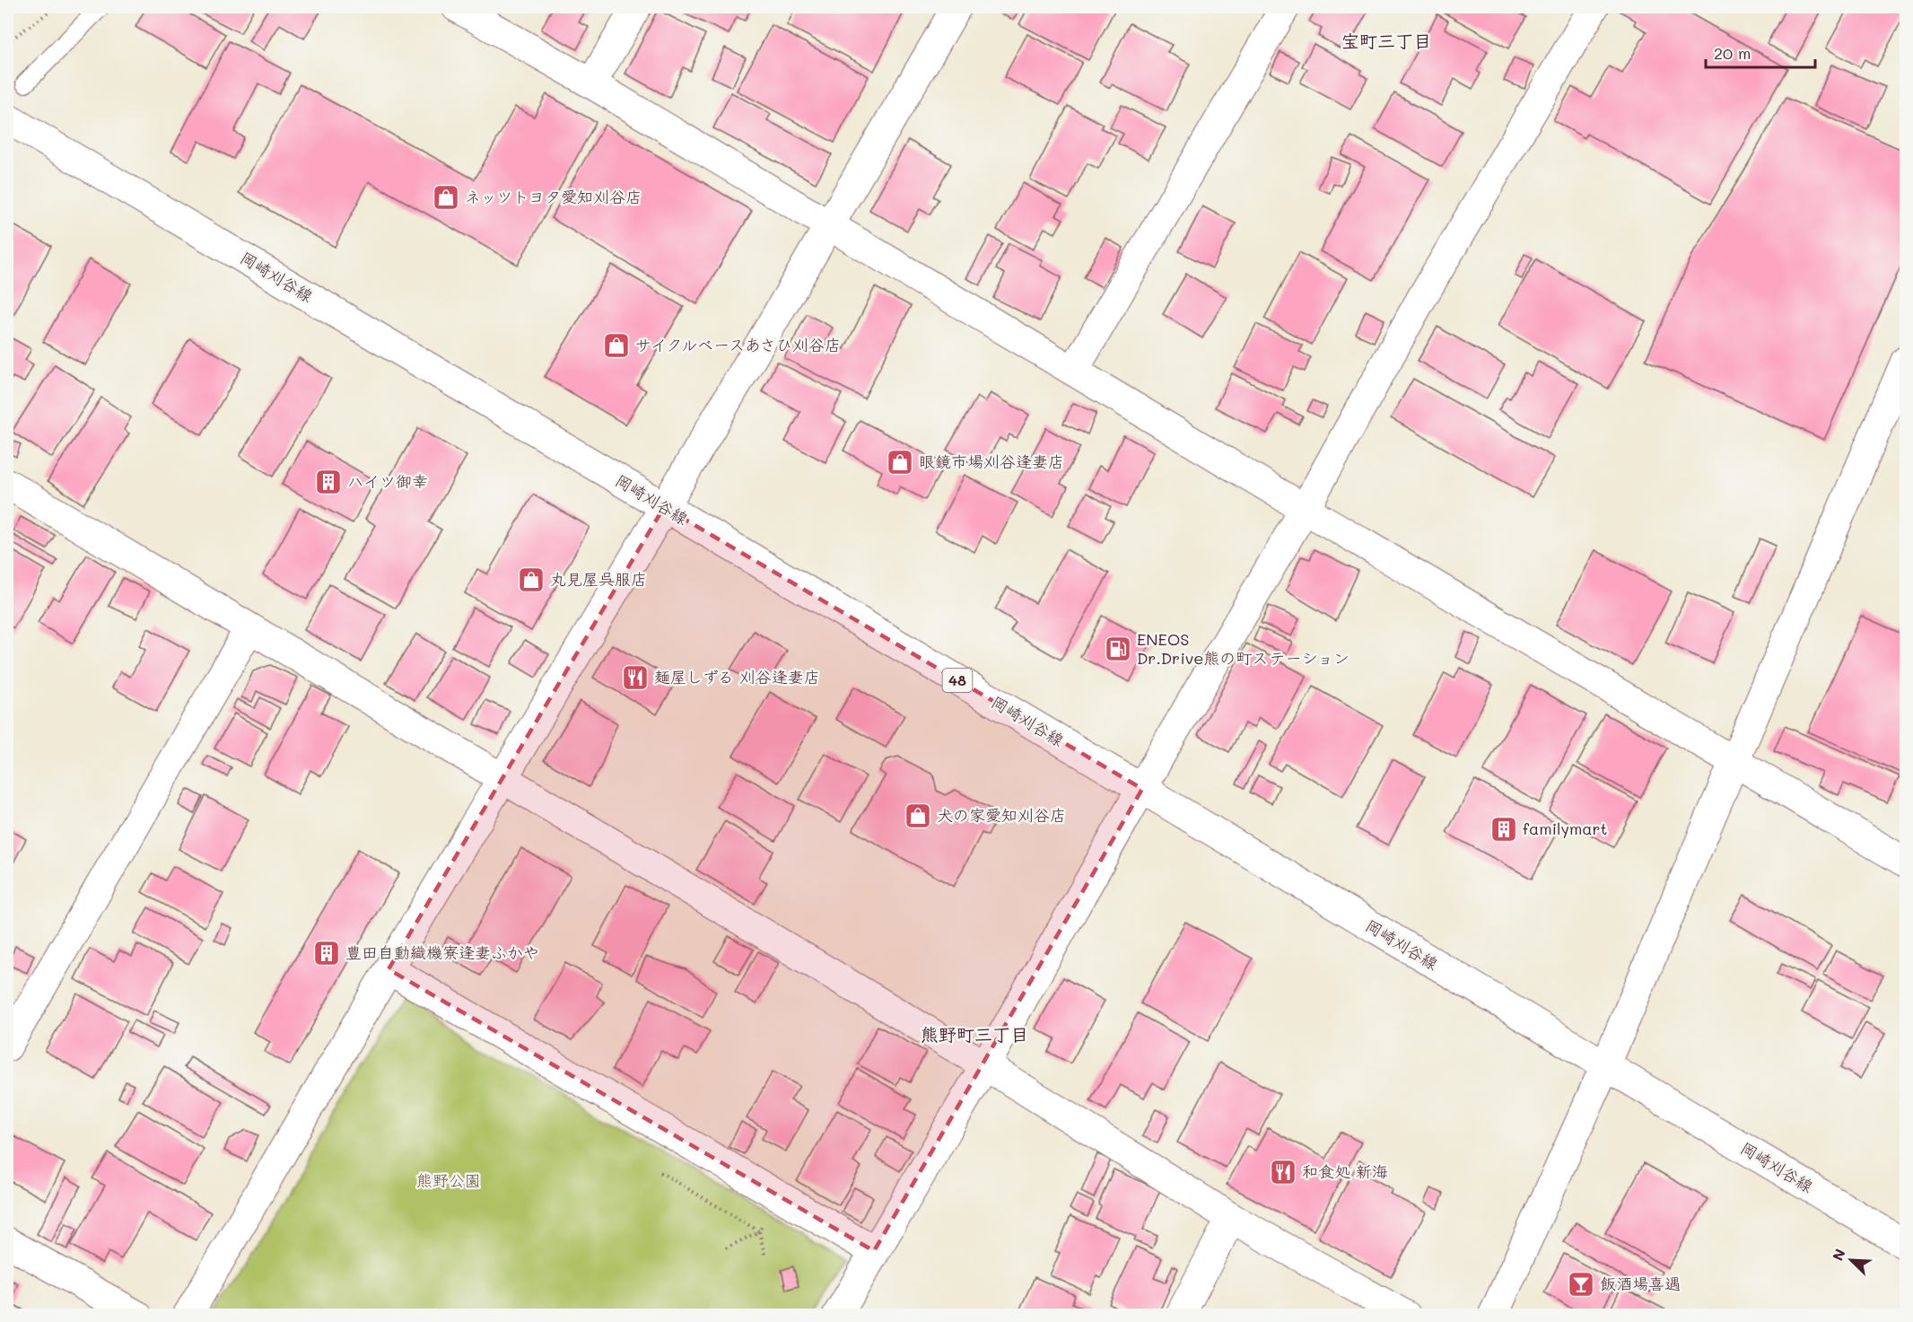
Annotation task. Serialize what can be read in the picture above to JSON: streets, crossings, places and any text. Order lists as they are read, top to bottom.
{
  "streets": {
    "street": ["岡崎刈谷線", "48"]
  },
  "districts": ["宝町三丁目", "熊野町三丁目"],
  "parks": ["熊野公園"],
  "places": {
    "shop": [
      "ネッツトヨタ愛知刈谷店",
      "サイクルベースあさひ刈谷店",
      "眼鏡市場刈谷逢妻店",
      "丸見屋呉服店",
      "犬の家愛知刈谷店"
    ],
    "building": ["ハイツ御幸", "familymart", "豊田自動織機寮逢妻ふかや"],
    "fuel station": ["ENEOS Dr.Drive熊の町ステーション"],
    "restaurant": ["麺屋しずる 刈谷逢妻店", "和食処 新海"],
    "bar": ["飯酒場喜遇"]
  },
  "scale_bar": "20 m",
  "north": "top left"
}
